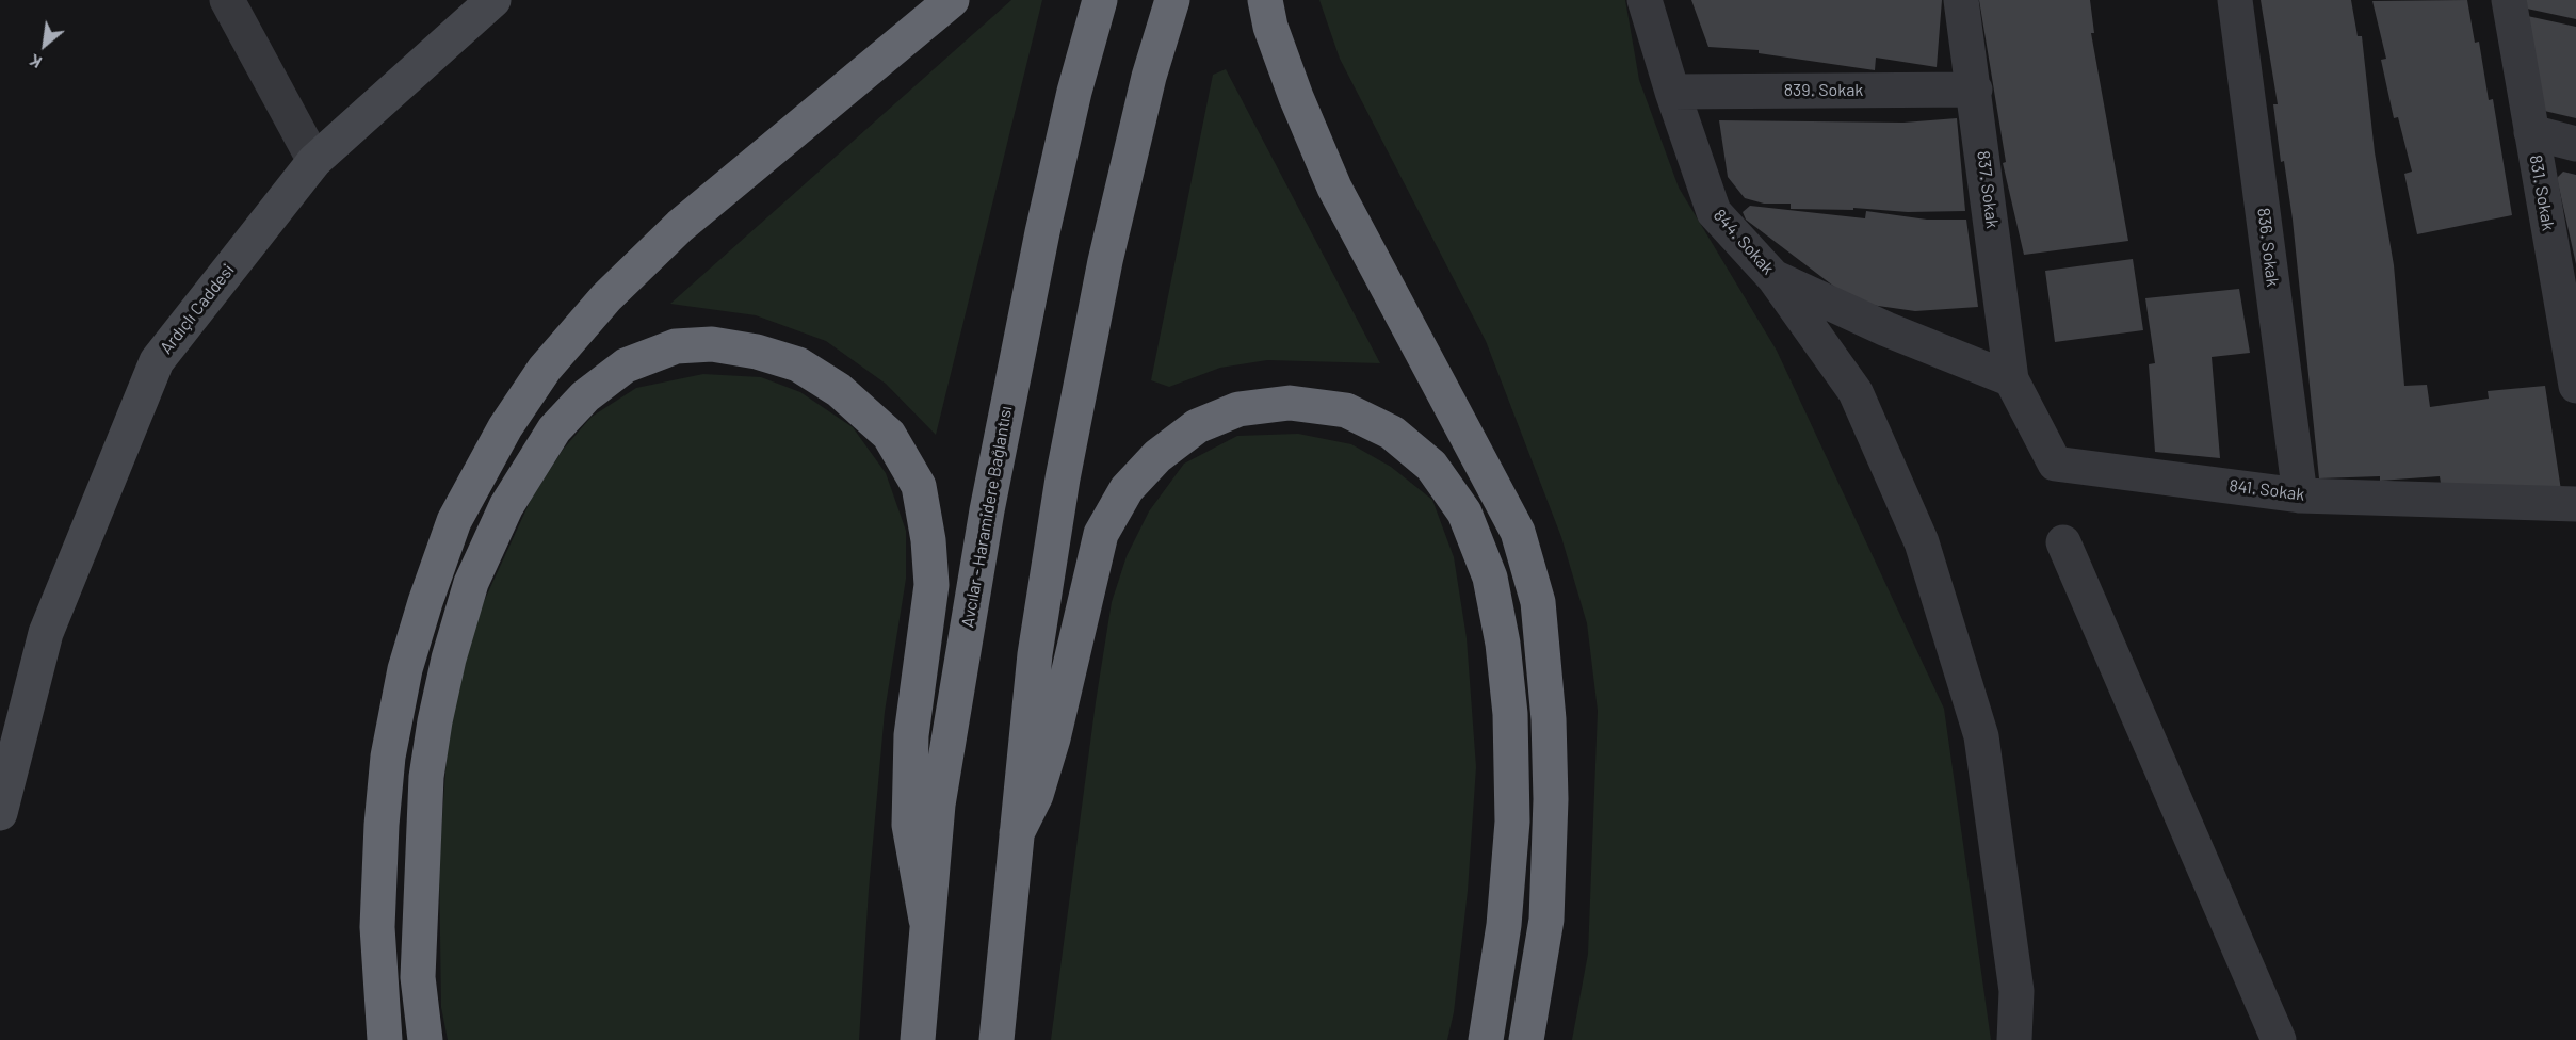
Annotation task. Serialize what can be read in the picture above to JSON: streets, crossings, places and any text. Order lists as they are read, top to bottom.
{
  "streets": {
    "highway": ["Avcılar - Haramidere Bağlantısı"],
    "main road": ["Ardıçlı Caddesi"],
    "street": [
      "839. Sokak",
      "837. Sokak",
      "831. Sokak",
      "844. Sokak",
      "836. Sokak",
      "841. Sokak"
    ]
  },
  "crossings": [
    ["839. Sokak", "837. Sokak"],
    ["839. Sokak", "844. Sokak"],
    ["837. Sokak", "844. Sokak"],
    ["837. Sokak", "841. Sokak"],
    ["844. Sokak", "841. Sokak"],
    ["836. Sokak", "841. Sokak"]
  ],
  "north": "bottom left"
}
